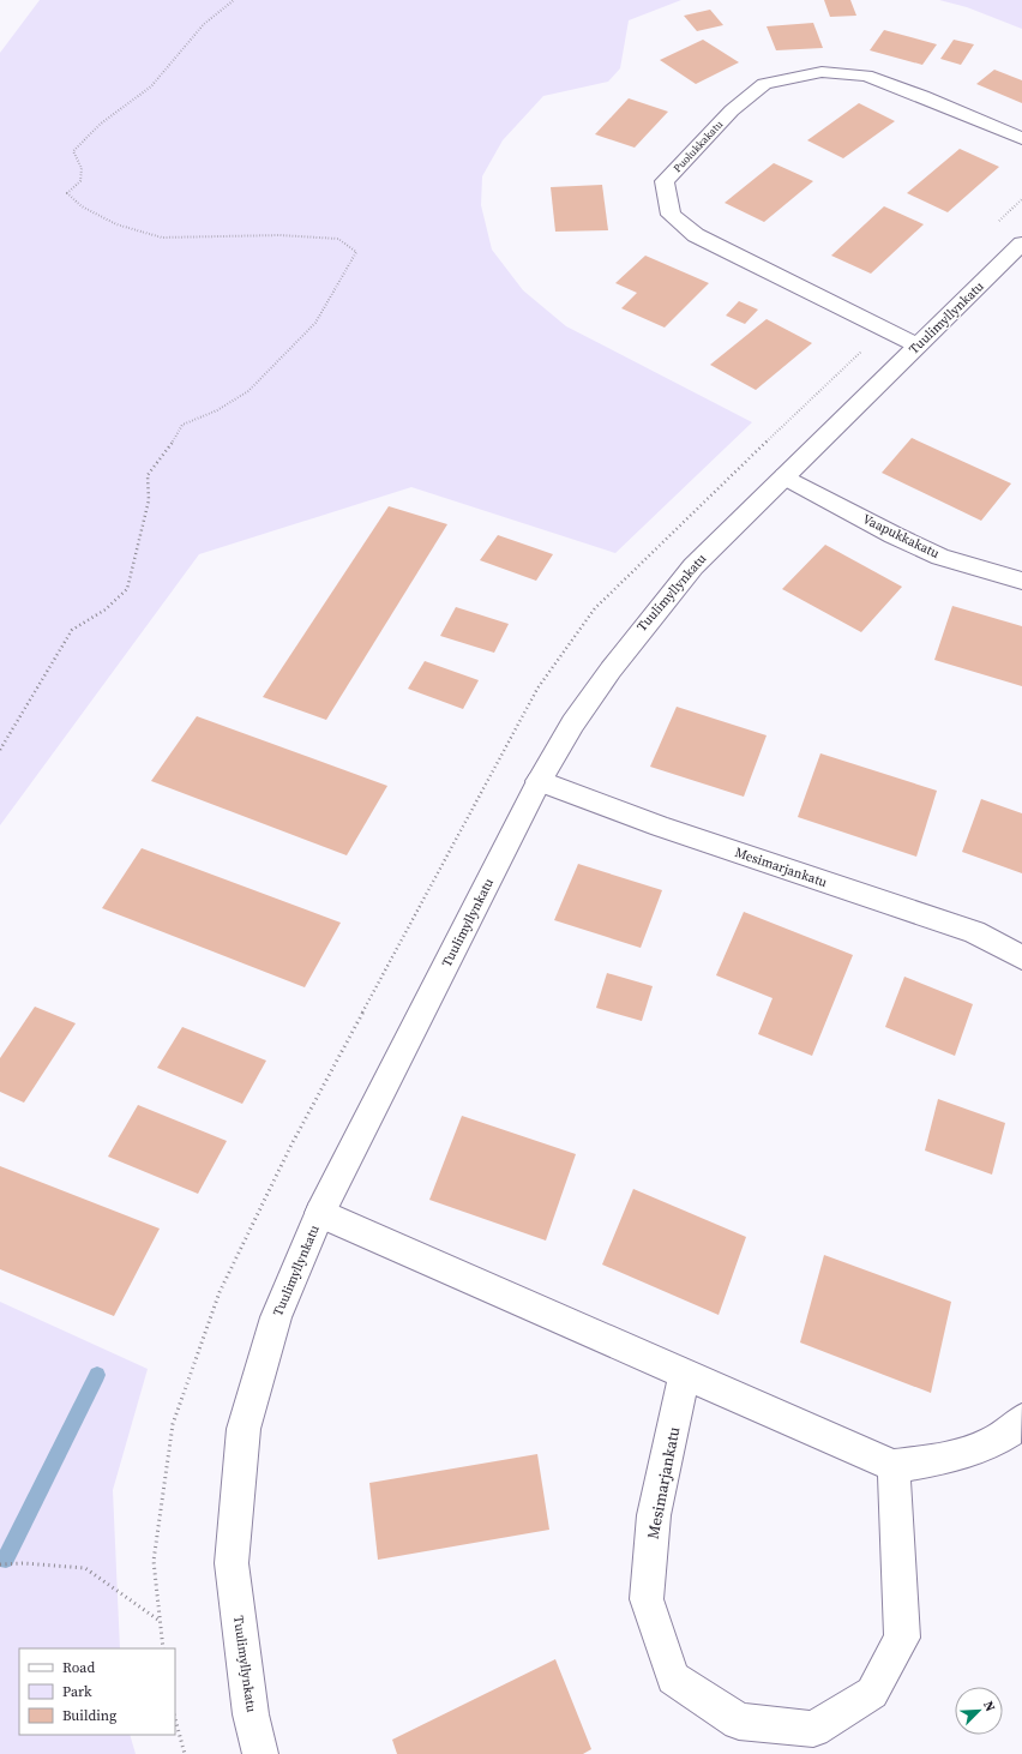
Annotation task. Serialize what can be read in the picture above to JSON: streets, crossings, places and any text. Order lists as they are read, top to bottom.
{
  "streets": {
    "street": [
      "Puolukkakatu",
      "Tuulimyllynkatu",
      "Vaapukkakatu",
      "Mesimarjankatu"
    ]
  },
  "crossings": [
    ["Puolukkakatu", "Tuulimyllynkatu"],
    ["Tuulimyllynkatu", "Vaapukkakatu"],
    ["Tuulimyllynkatu", "Mesimarjankatu"]
  ],
  "legend": ["Road", "Park", "Building"],
  "north": "top right"
}
